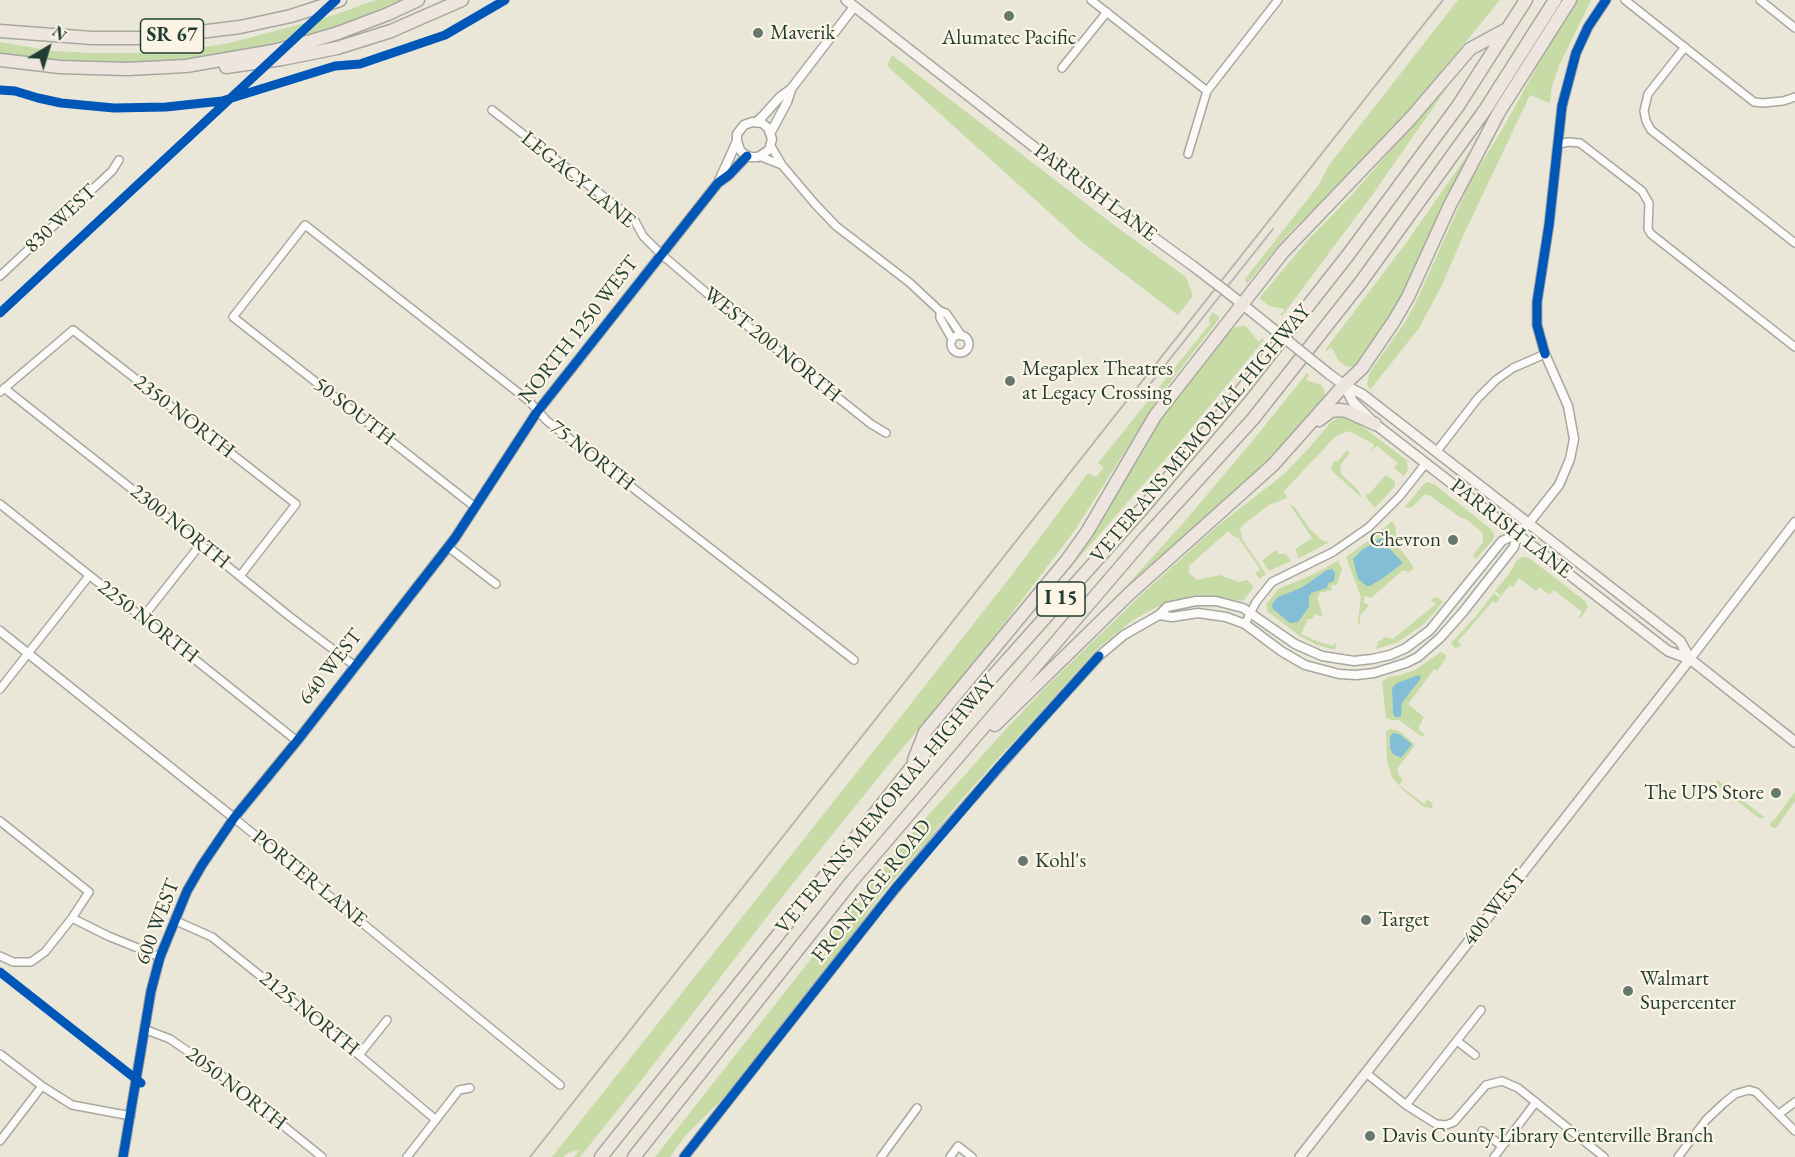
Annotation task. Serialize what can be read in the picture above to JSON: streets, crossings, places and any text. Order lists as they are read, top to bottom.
{
  "streets": {
    "highway": ["SR 67", "VETERANS MEMORIAL HIGHWAY", "I 15"],
    "main road": ["PARRISH LANE", "400 WEST"],
    "street": [
      "LEGACY LANE",
      "830 WEST",
      "NORTH 1250 WEST",
      "WEST 200 NORTH",
      "50 SOUTH",
      "2350 NORTH",
      "75 NORTH",
      "2300 NORTH",
      "2250 NORTH",
      "640 WEST",
      "PORTER LANE",
      "FRONTAGE ROAD",
      "600 WEST",
      "2125 NORTH",
      "2050 NORTH"
    ]
  },
  "crossings": [
    ["LEGACY LANE", "NORTH 1250 WEST"],
    ["LEGACY LANE", "WEST 200 NORTH"],
    ["PARRISH LANE", "FRONTAGE ROAD"],
    ["PARRISH LANE", "400 WEST"],
    ["NORTH 1250 WEST", "WEST 200 NORTH"],
    ["NORTH 1250 WEST", "50 SOUTH"],
    ["NORTH 1250 WEST", "75 NORTH"],
    ["NORTH 1250 WEST", "640 WEST"],
    ["50 SOUTH", "75 NORTH"],
    ["2350 NORTH", "2300 NORTH"],
    ["2300 NORTH", "640 WEST"],
    ["2250 NORTH", "640 WEST"],
    ["640 WEST", "PORTER LANE"],
    ["640 WEST", "600 WEST"],
    ["PORTER LANE", "600 WEST"],
    ["600 WEST", "2125 NORTH"],
    ["600 WEST", "2050 NORTH"]
  ],
  "places": [
    "Alumatec Pacific",
    "Maverik",
    "Megaplex Theatres at Legacy Crossing",
    "Chevron",
    "The UPS Store",
    "Kohl's",
    "Target",
    "Walmart Supercenter",
    "Davis County Library Centerville Branch"
  ],
  "north": "top right"
}
